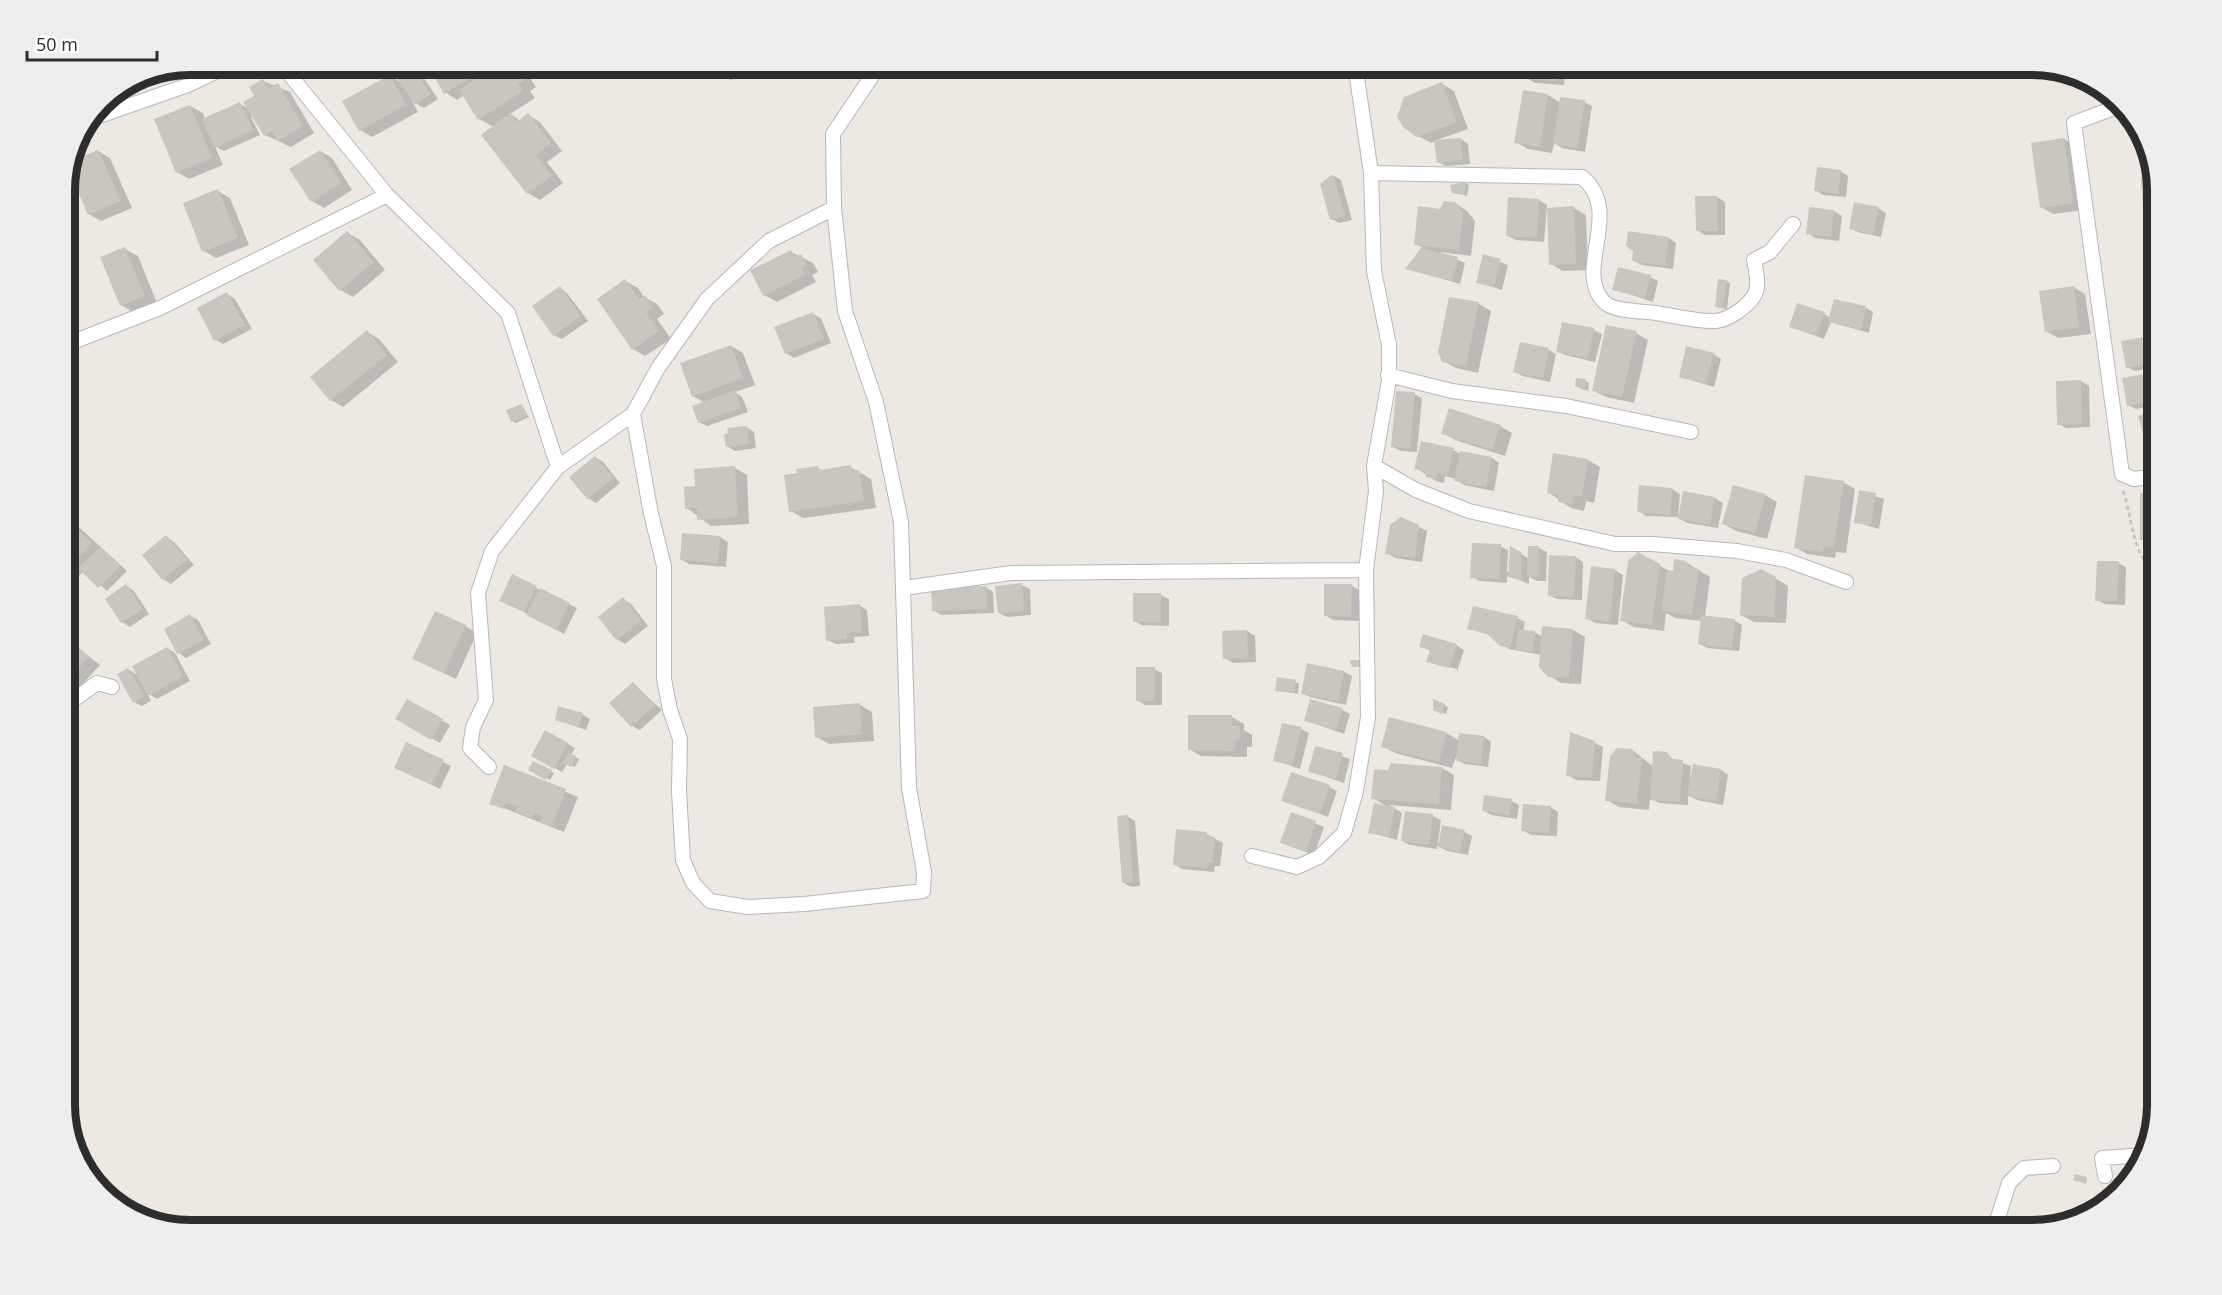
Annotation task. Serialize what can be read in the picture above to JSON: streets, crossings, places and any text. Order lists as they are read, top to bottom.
{
  "scale_bar": "50 m"
}
